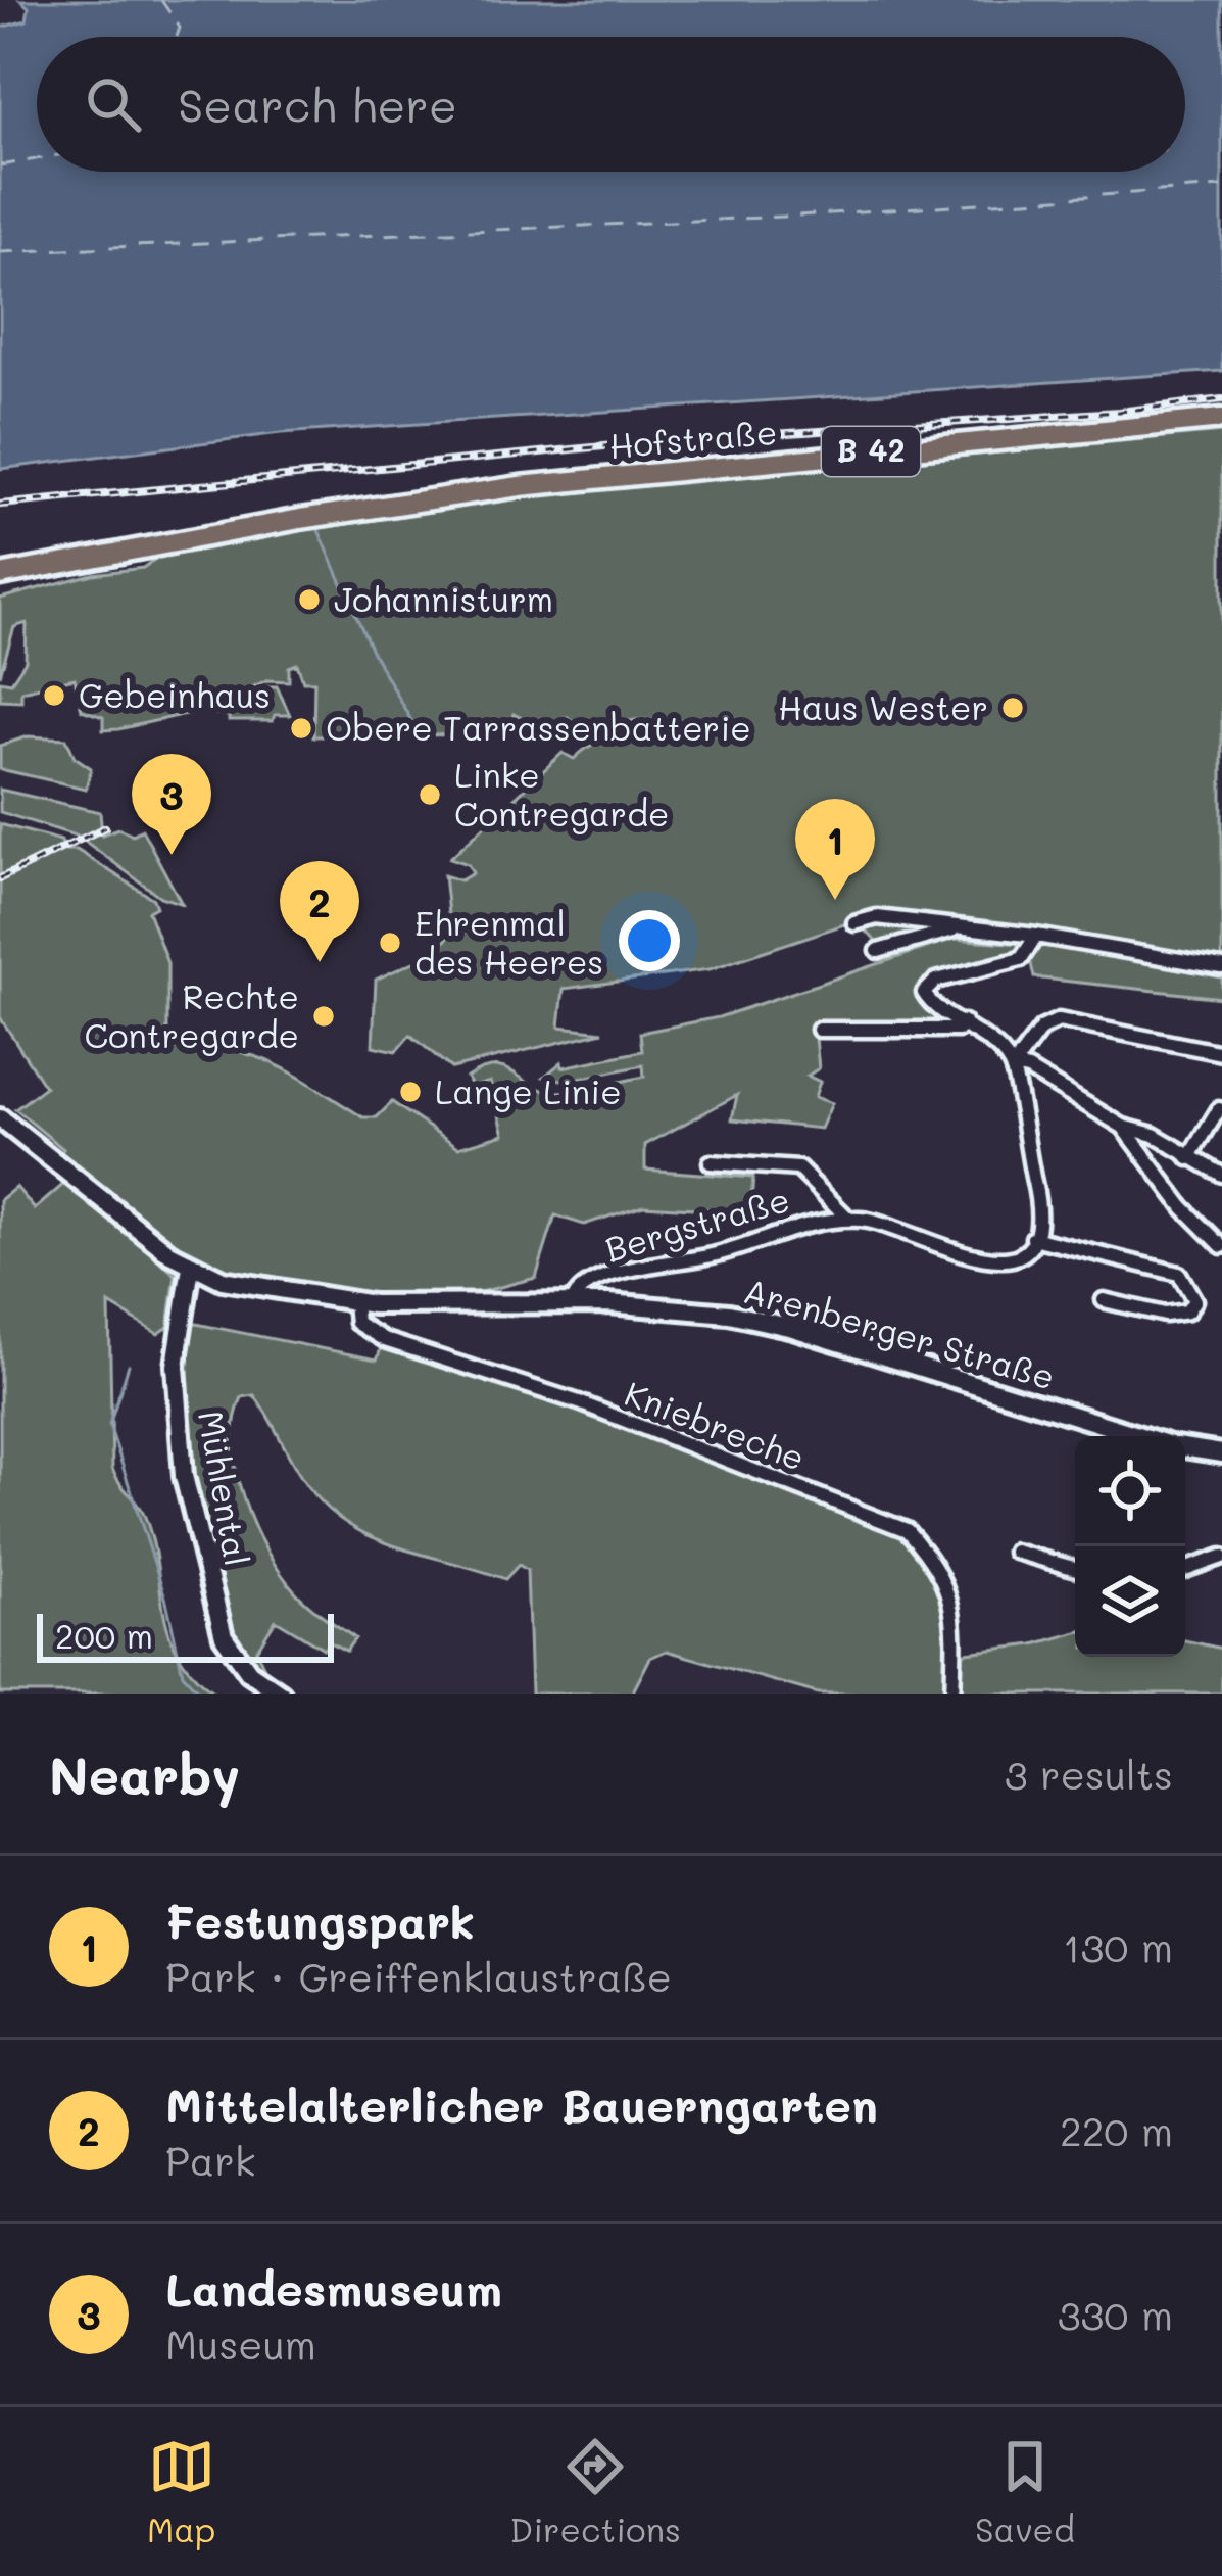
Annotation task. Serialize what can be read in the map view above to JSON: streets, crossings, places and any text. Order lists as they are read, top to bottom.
{
  "streets": {
    "main road": [
      "Hofstraße",
      "B 42",
      "Arenberger Straße",
      "Mühlental"
    ],
    "street": ["Bergstraße", "Kniebreche"]
  },
  "crossings": [
    ["Bergstraße", "Arenberger Straße"],
    ["Arenberger Straße", "Kniebreche"],
    ["Arenberger Straße", "Mühlental"]
  ],
  "places": [
    "Johannisturm",
    "Gebeinhaus",
    "Haus Wester",
    "Obere Tarrassenbatterie",
    "Linke Contregarde",
    "Ehrenmal des Heeres",
    "Rechte Contregarde",
    "Lange Linie"
  ],
  "scale_bar": "200 m",
  "page": {
    "search": "Search here",
    "pins": ["3", "1", "2"],
    "scale": "200 m",
    "heading": ["Nearby", "3 results"],
    "list": [
      {
        "mark": "1",
        "name": "Festungspark",
        "note": "Park · Greiffenklaustraße",
        "value": "130 m"
      },
      {
        "mark": "2",
        "name": "Mittelalterlicher Bauerngarten",
        "note": "Park",
        "value": "220 m"
      },
      {
        "mark": "3",
        "name": "Landesmuseum",
        "note": "Museum",
        "value": "330 m"
      }
    ],
    "nav": ["Map", "Directions", "Saved"]
  }
}
